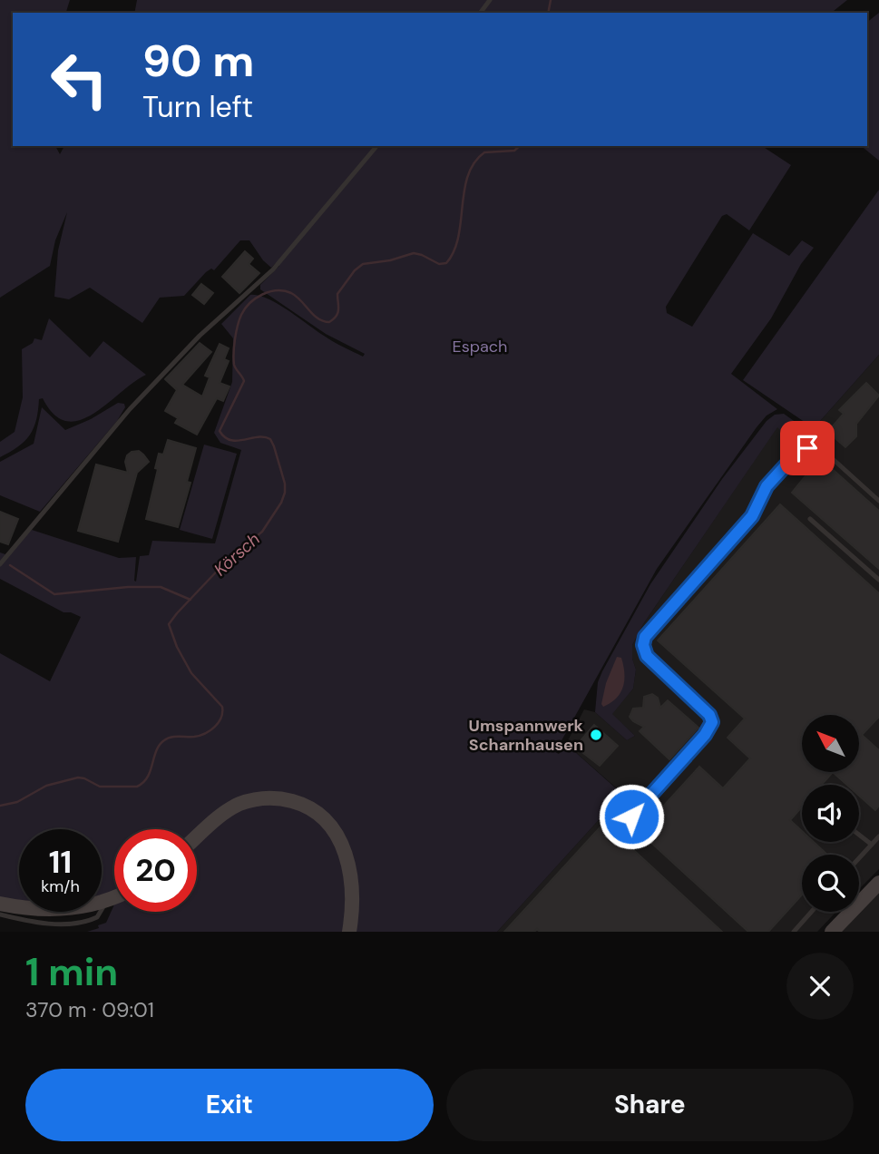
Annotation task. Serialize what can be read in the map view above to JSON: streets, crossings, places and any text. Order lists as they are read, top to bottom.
{
  "water": ["Körsch"],
  "parks": ["Espach"],
  "places": ["Umspannwerk Scharnhausen"],
  "north": "top left",
  "page": {
    "turn": ["90 m", "Turn left"],
    "speed": "11 km/h",
    "limit": "20",
    "heading": ["1 min", "370 m · 09:01"],
    "buttons": ["Exit", "Share"]
  }
}
